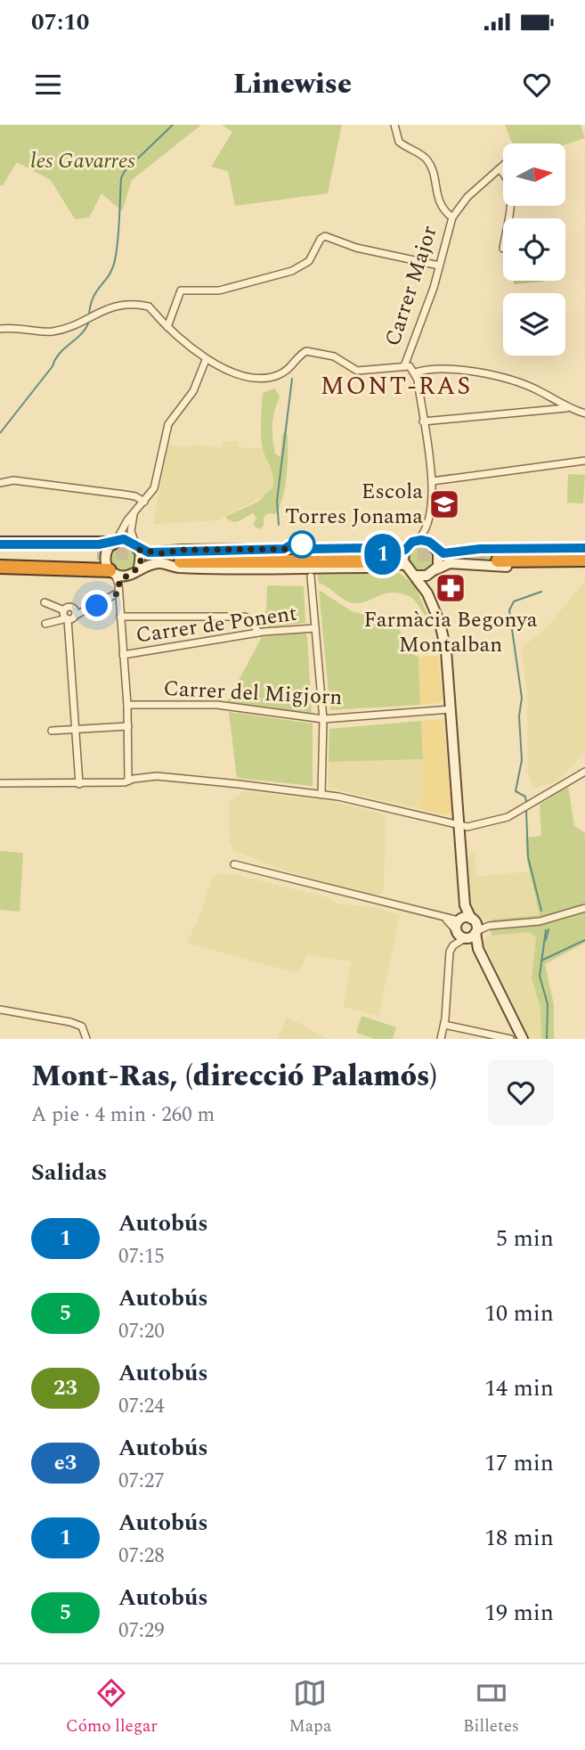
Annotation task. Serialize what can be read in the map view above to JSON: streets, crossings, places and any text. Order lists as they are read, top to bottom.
{
  "streets": {
    "street": ["Carrer Major", "Carrer de Ponent", "Carrer del Migjorn"]
  },
  "crossings": [
    ["Carrer de Ponent", "Carrer del Migjorn"]
  ],
  "districts": ["MONT-RAS"],
  "parks": ["les Gavarres"],
  "places": {
    "school or university": ["Escola Torres Jonama"],
    "pharmacy": ["Farmàcia Begonya Montalban"]
  },
  "lines": ["bus line 1"],
  "north": "right",
  "page": {
    "status": "07:10",
    "header": "Linewise",
    "on_map": "1",
    "heading": [
      ["Mont-Ras, (direcció Palamós)", "A pie · 4 min · 260 m"],
      "Salidas"
    ],
    "list": [
      {
        "mark": "1",
        "name": "Autobús",
        "note": "07:15",
        "value": "5 min"
      },
      {
        "mark": "5",
        "name": "Autobús",
        "note": "07:20",
        "value": "10 min"
      },
      {
        "mark": "23",
        "name": "Autobús",
        "note": "07:24",
        "value": "14 min"
      },
      {
        "mark": "e3",
        "name": "Autobús",
        "note": "07:27",
        "value": "17 min"
      },
      {
        "mark": "1",
        "name": "Autobús",
        "note": "07:28",
        "value": "18 min"
      },
      {
        "mark": "5",
        "name": "Autobús",
        "note": "07:29",
        "value": "19 min"
      }
    ],
    "tabs": ["Cómo llegar", "Mapa", "Billetes"]
  }
}
